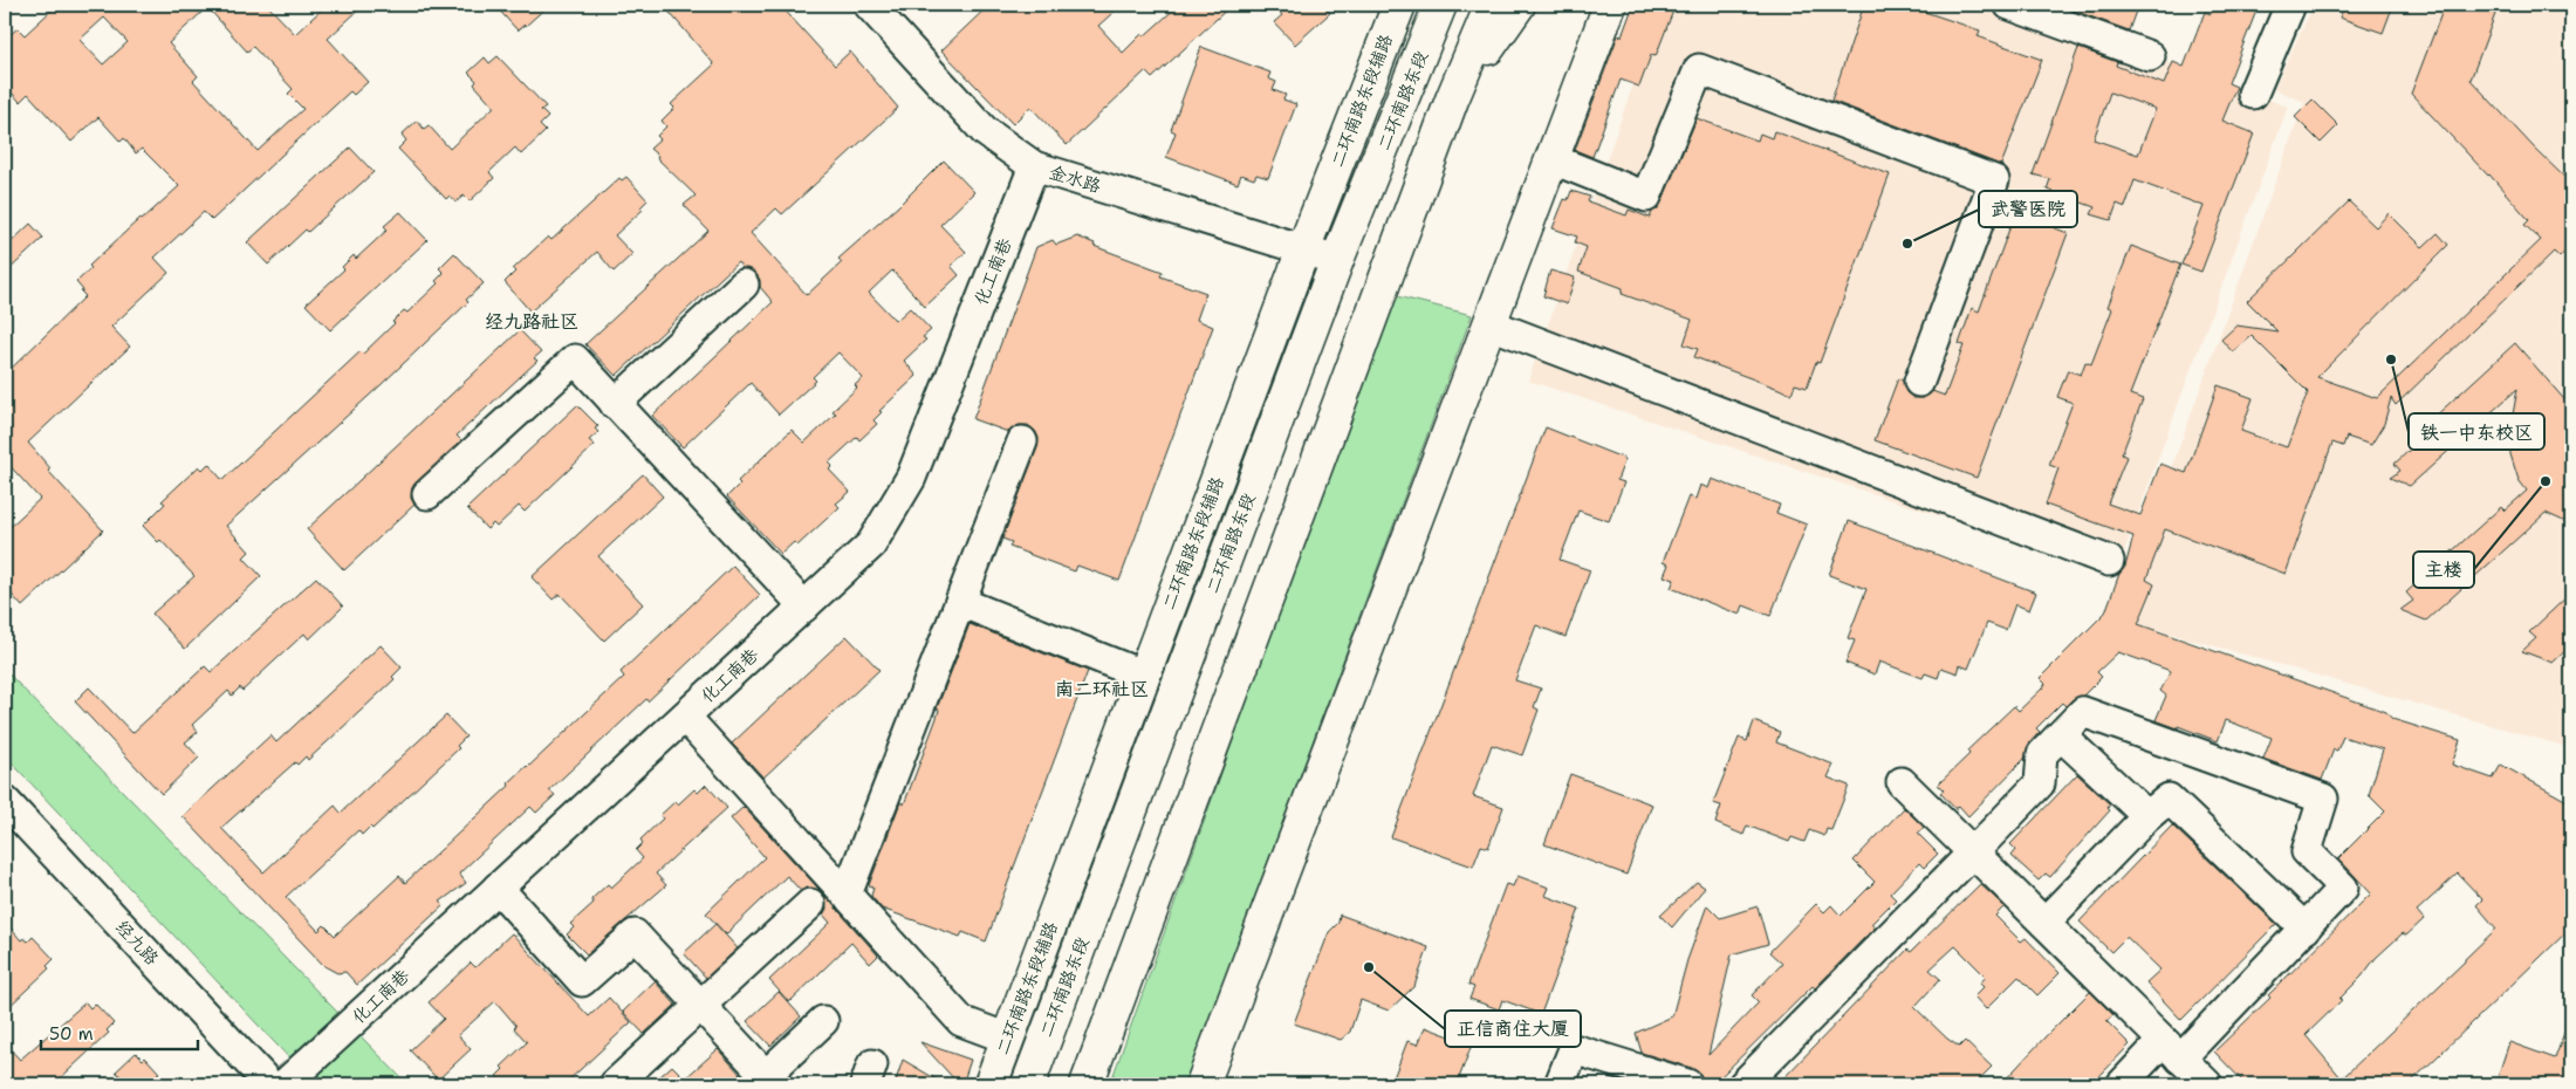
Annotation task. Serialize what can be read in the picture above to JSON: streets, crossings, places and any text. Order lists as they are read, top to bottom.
{
  "streets": {
    "main road": ["二环南路东段辅路", "二环南路东段"],
    "street": ["金水路", "化工南巷", "经九路"]
  },
  "crossings": [
    ["二环南路东段辅路", "金水路"],
    ["二环南路东段", "金水路"],
    ["金水路", "化工南巷"]
  ],
  "districts": ["经九路社区", "南二环社区"],
  "places": [
    "武警医院",
    "铁一中东校区",
    "主楼",
    "正信商住大厦"
  ],
  "scale_bar": "50 m"
}
